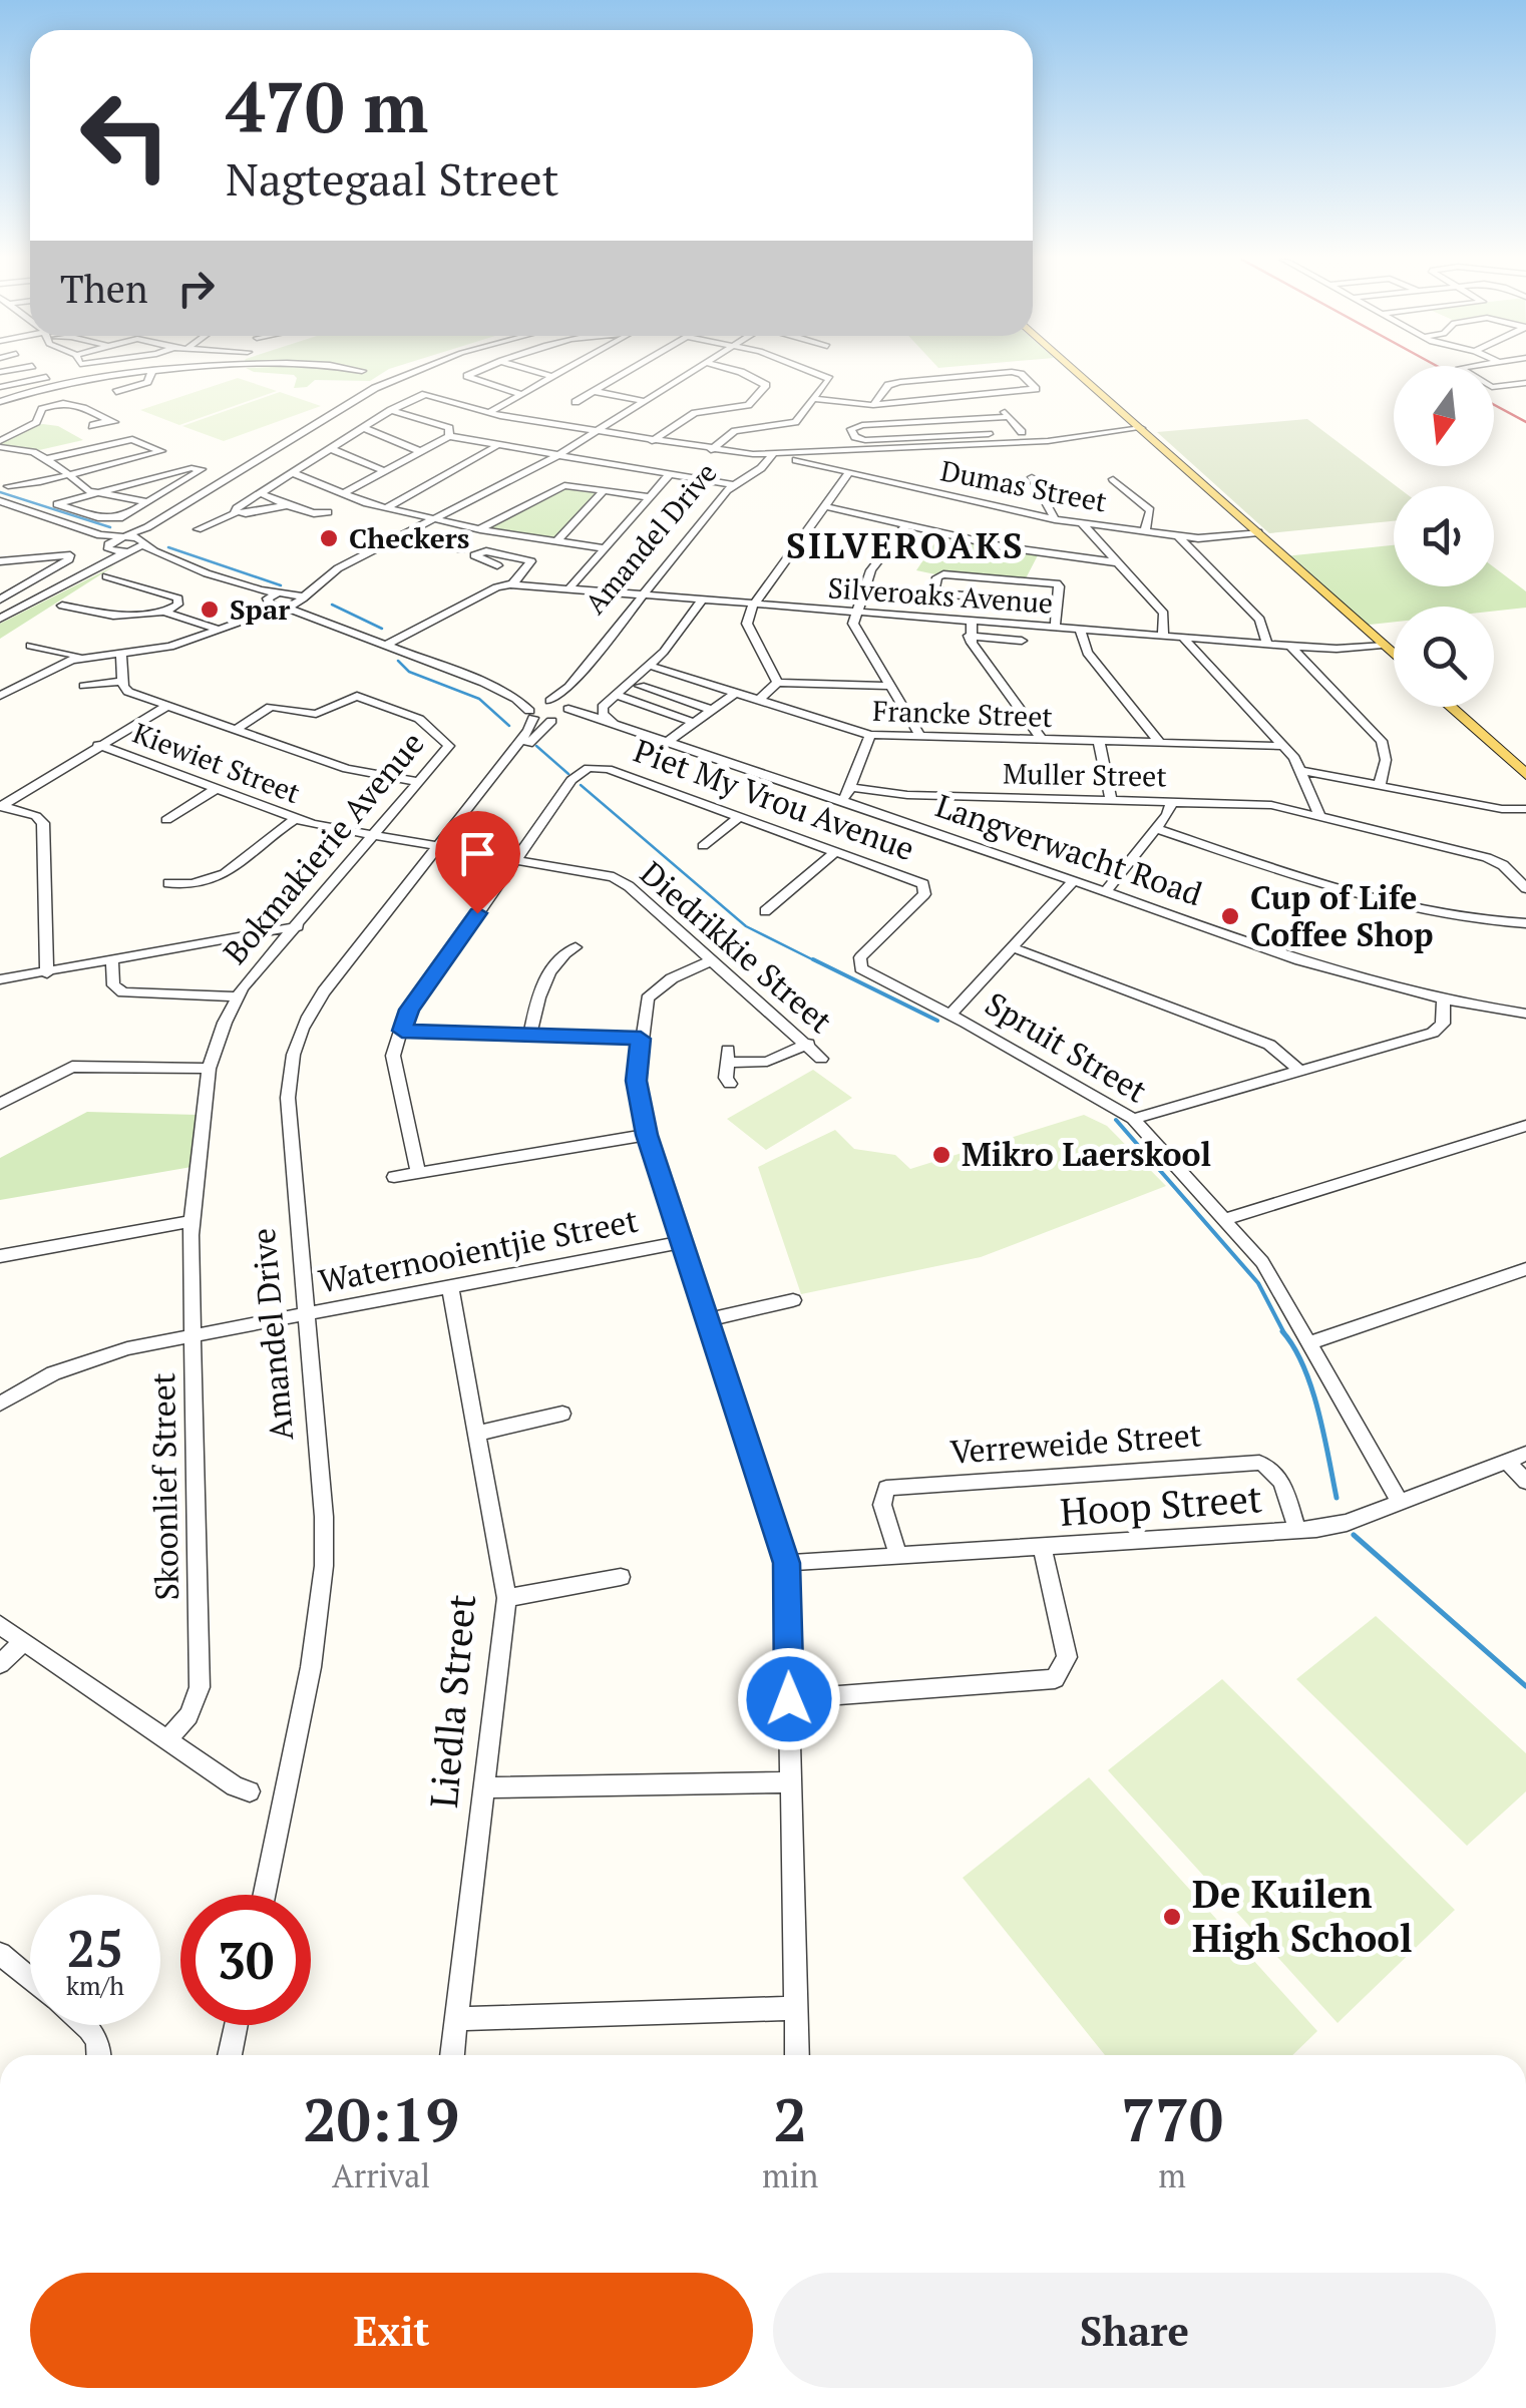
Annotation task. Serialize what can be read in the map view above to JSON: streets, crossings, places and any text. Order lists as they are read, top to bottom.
{
  "streets": {
    "street": [
      "Dumas Street",
      "Amandel Drive",
      "Silveroaks Avenue",
      "Francke Street",
      "Kiewiet Street",
      "Muller Street",
      "Piet My Vrou Avenue",
      "Bokmakierie Avenue",
      "Langverwacht Road",
      "Diedrikkie Street",
      "Spruit Street",
      "Waternooientjie Street",
      "Verreweide Street",
      "Skoonlief Street",
      "Hoop Street",
      "Liedla Street"
    ]
  },
  "crossings": [
    ["Dumas Street", "Amandel Drive"],
    ["Amandel Drive", "Silveroaks Avenue"],
    ["Amandel Drive", "Kiewiet Street"],
    ["Amandel Drive", "Langverwacht Road"],
    ["Amandel Drive", "Diedrikkie Street"],
    ["Amandel Drive", "Waternooientjie Street"],
    ["Kiewiet Street", "Bokmakierie Avenue"],
    ["Kiewiet Street", "Diedrikkie Street"],
    ["Piet My Vrou Avenue", "Diedrikkie Street"],
    ["Piet My Vrou Avenue", "Spruit Street"],
    ["Bokmakierie Avenue", "Skoonlief Street"],
    ["Spruit Street", "Hoop Street"],
    ["Waternooientjie Street", "Skoonlief Street"],
    ["Waternooientjie Street", "Liedla Street"],
    ["Verreweide Street", "Hoop Street"]
  ],
  "districts": ["SILVEROAKS"],
  "places": [
    "Checkers",
    "Spar",
    "Cup of Life Coffee Shop",
    "Mikro Laerskool",
    "De Kuilen High School"
  ],
  "north": "bottom",
  "page": {
    "turn": ["470 m", "Nagtegaal Street"],
    "then": "Then",
    "speed": "25 km/h",
    "limit": "30",
    "eta": [
      "20:19",
      "Arrival",
      "2",
      "min",
      "770",
      "m"
    ],
    "buttons": ["Exit", "Share"]
  }
}
